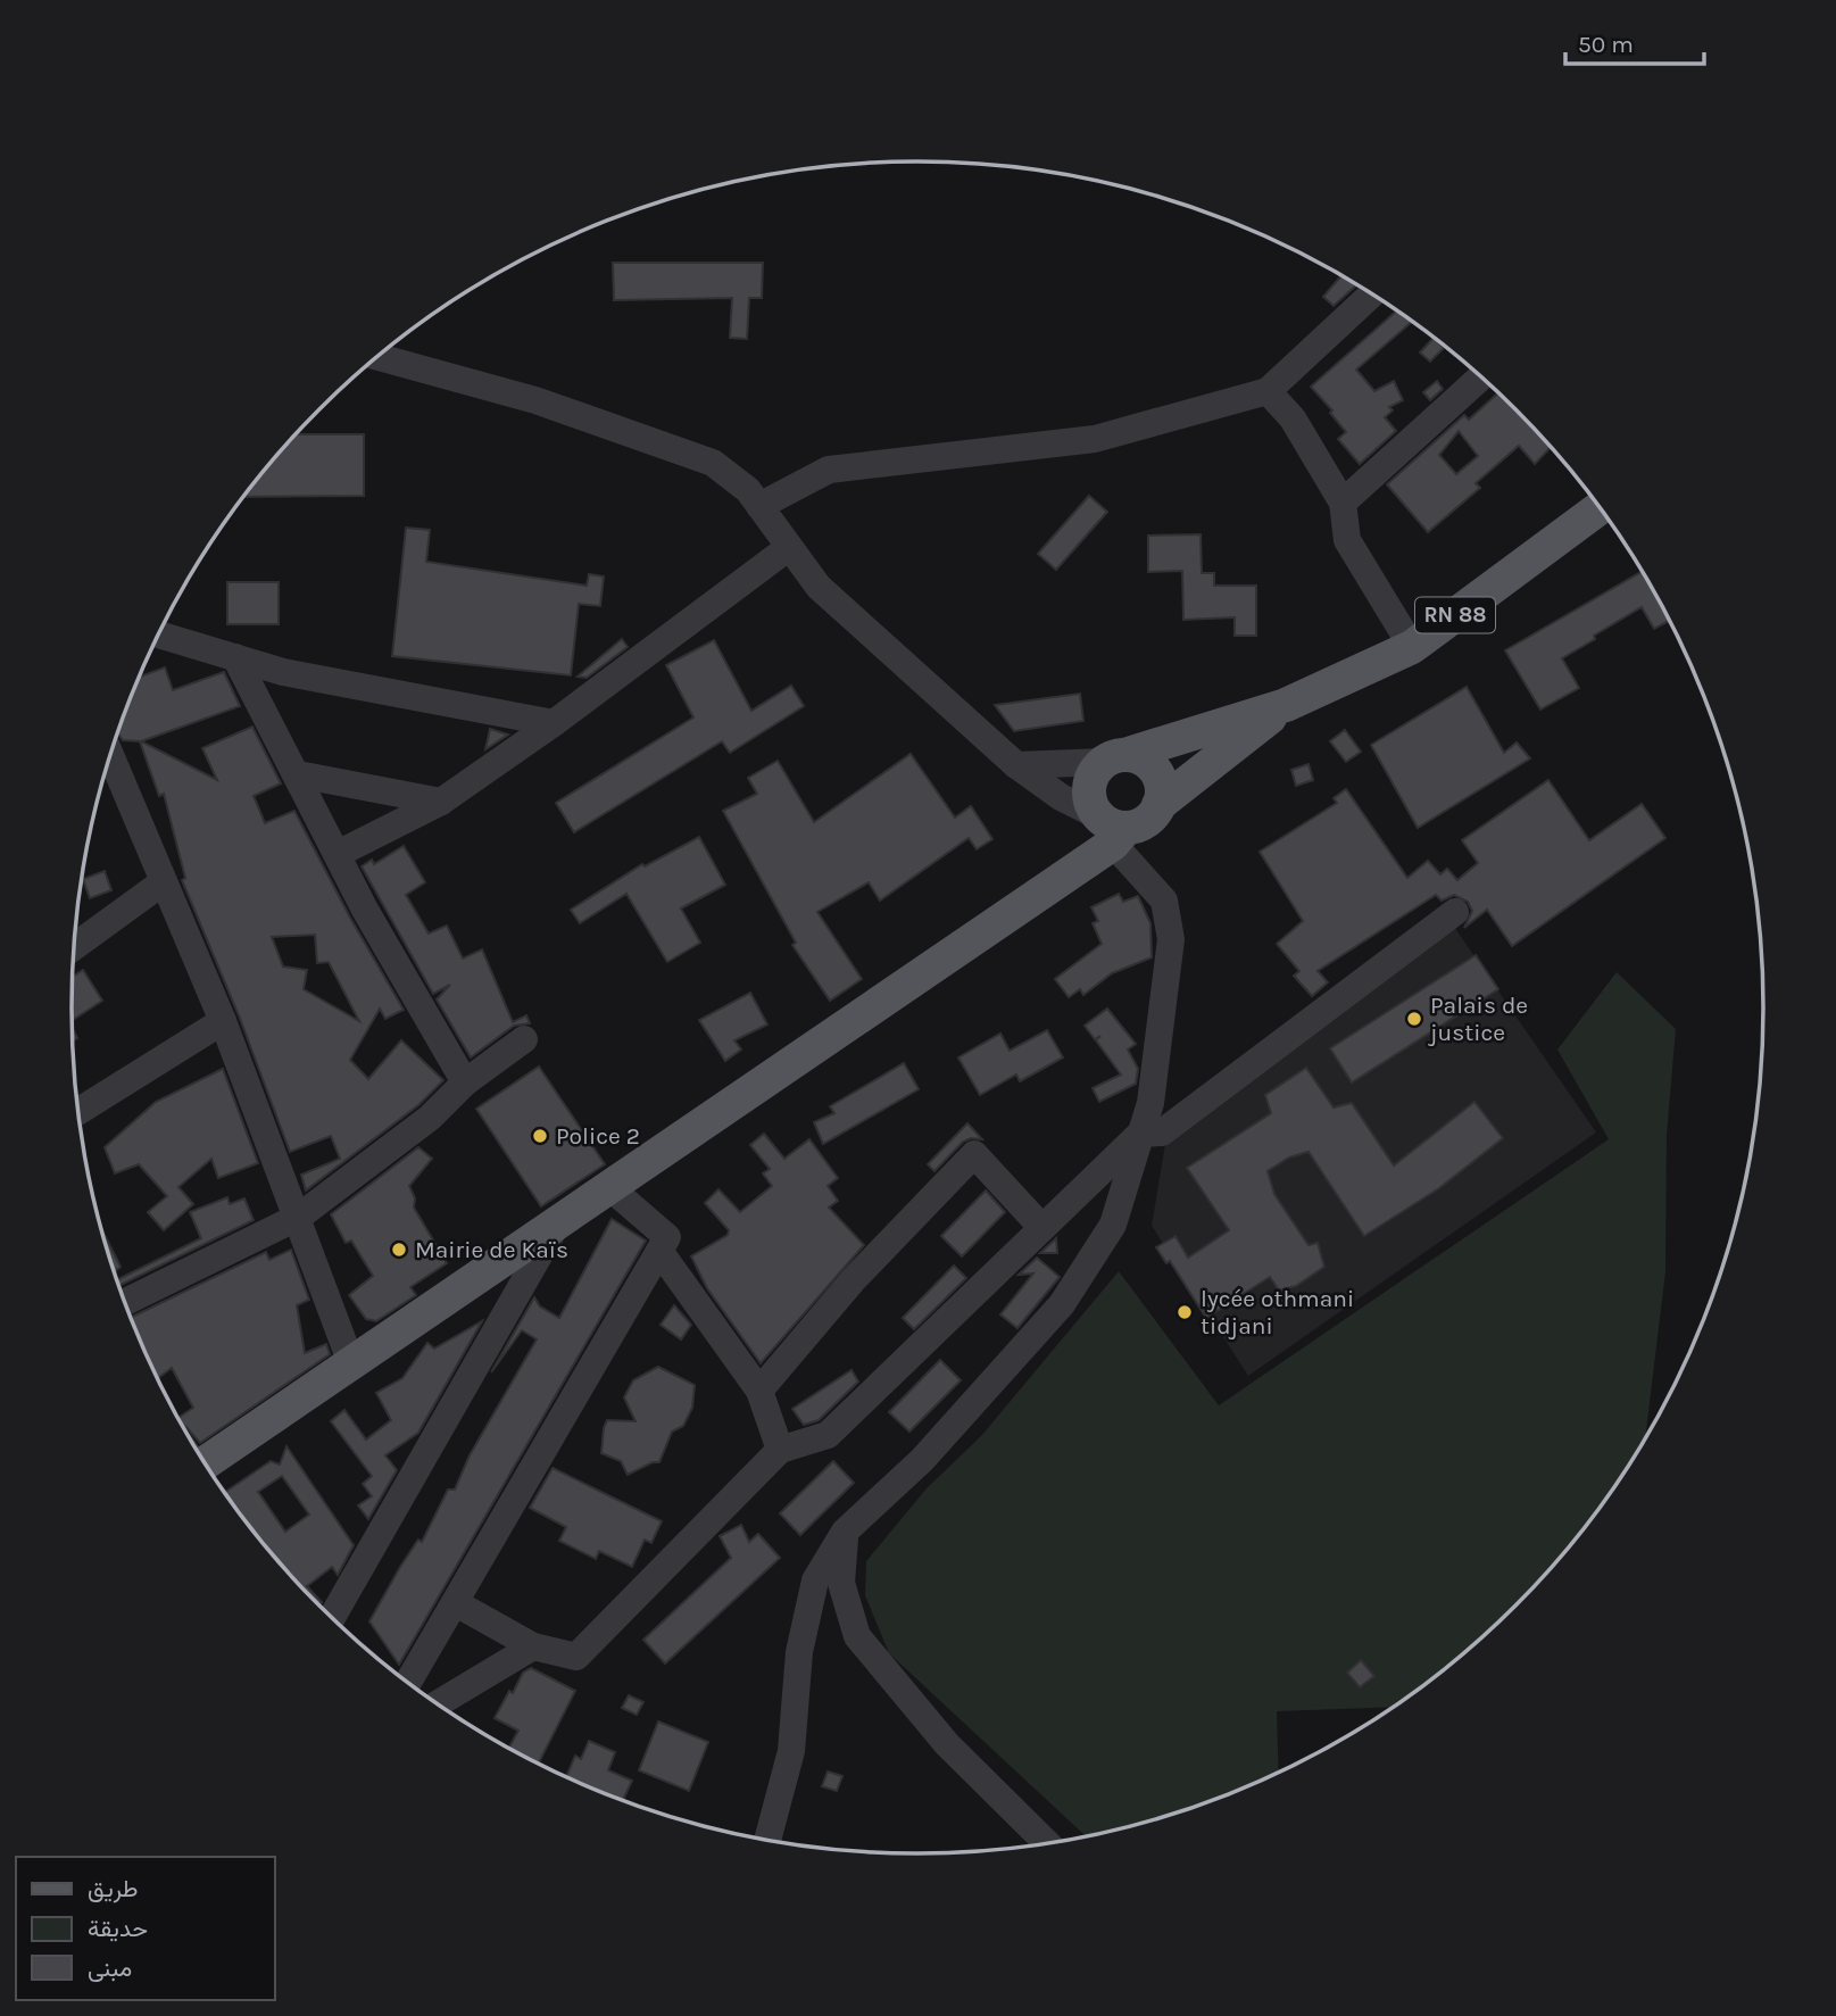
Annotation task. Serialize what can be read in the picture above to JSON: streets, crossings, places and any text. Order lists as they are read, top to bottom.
{
  "streets": {
    "main road": ["RN 88"]
  },
  "places": [
    "Palais de justice",
    "Police 2",
    "Mairie de Kaïs",
    "lycée othmani tidjani"
  ],
  "legend": ["طريق", "حديقة", "مبنى"],
  "scale_bar": "50 m"
}
